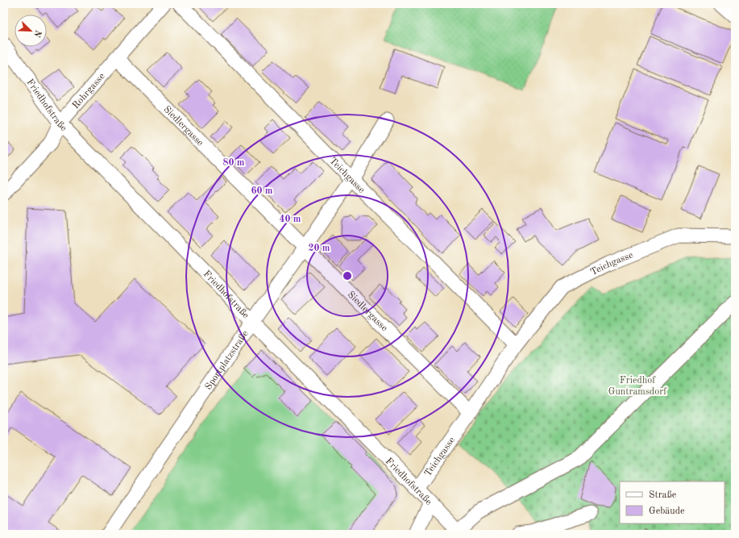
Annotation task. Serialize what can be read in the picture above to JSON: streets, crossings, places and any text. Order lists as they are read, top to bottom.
{
  "streets": {
    "street": [
      "Rohrgasse",
      "Friedhofstraße",
      "Siedlergasse",
      "Teichgasse",
      "Sportplatzstraße"
    ]
  },
  "crossings": [
    ["Rohrgasse", "Friedhofstraße"],
    ["Rohrgasse", "Siedlergasse"],
    ["Friedhofstraße", "Teichgasse"],
    ["Friedhofstraße", "Sportplatzstraße"],
    ["Siedlergasse", "Teichgasse"],
    ["Siedlergasse", "Sportplatzstraße"],
    ["Teichgasse", "Sportplatzstraße"]
  ],
  "parks": ["Friedhof Guntramsdorf"],
  "legend": ["Straße", "Gebäude"],
  "north": "bottom right",
  "rings": [
    "80 m",
    "60 m",
    "40 m",
    "20 m"
  ]
}
